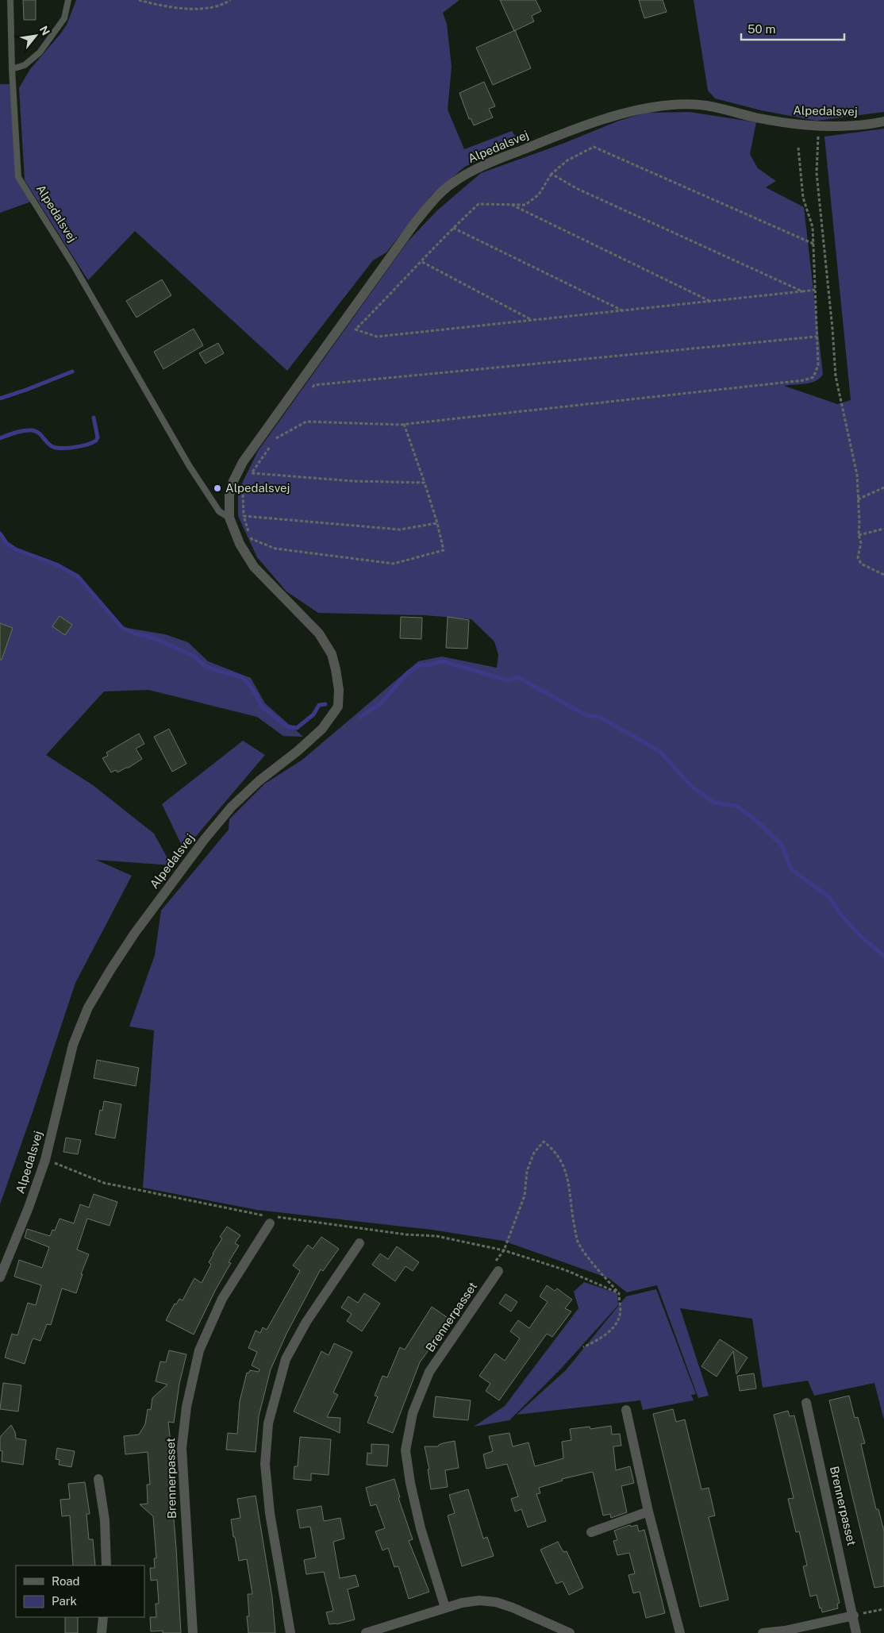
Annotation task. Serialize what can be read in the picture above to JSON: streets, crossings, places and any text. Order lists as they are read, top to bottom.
{
  "streets": {
    "street": ["Alpedalsvej", "Brennerpasset"]
  },
  "places": ["Alpedalsvej"],
  "legend": ["Road", "Park"],
  "scale_bar": "50 m",
  "north": "top right"
}
